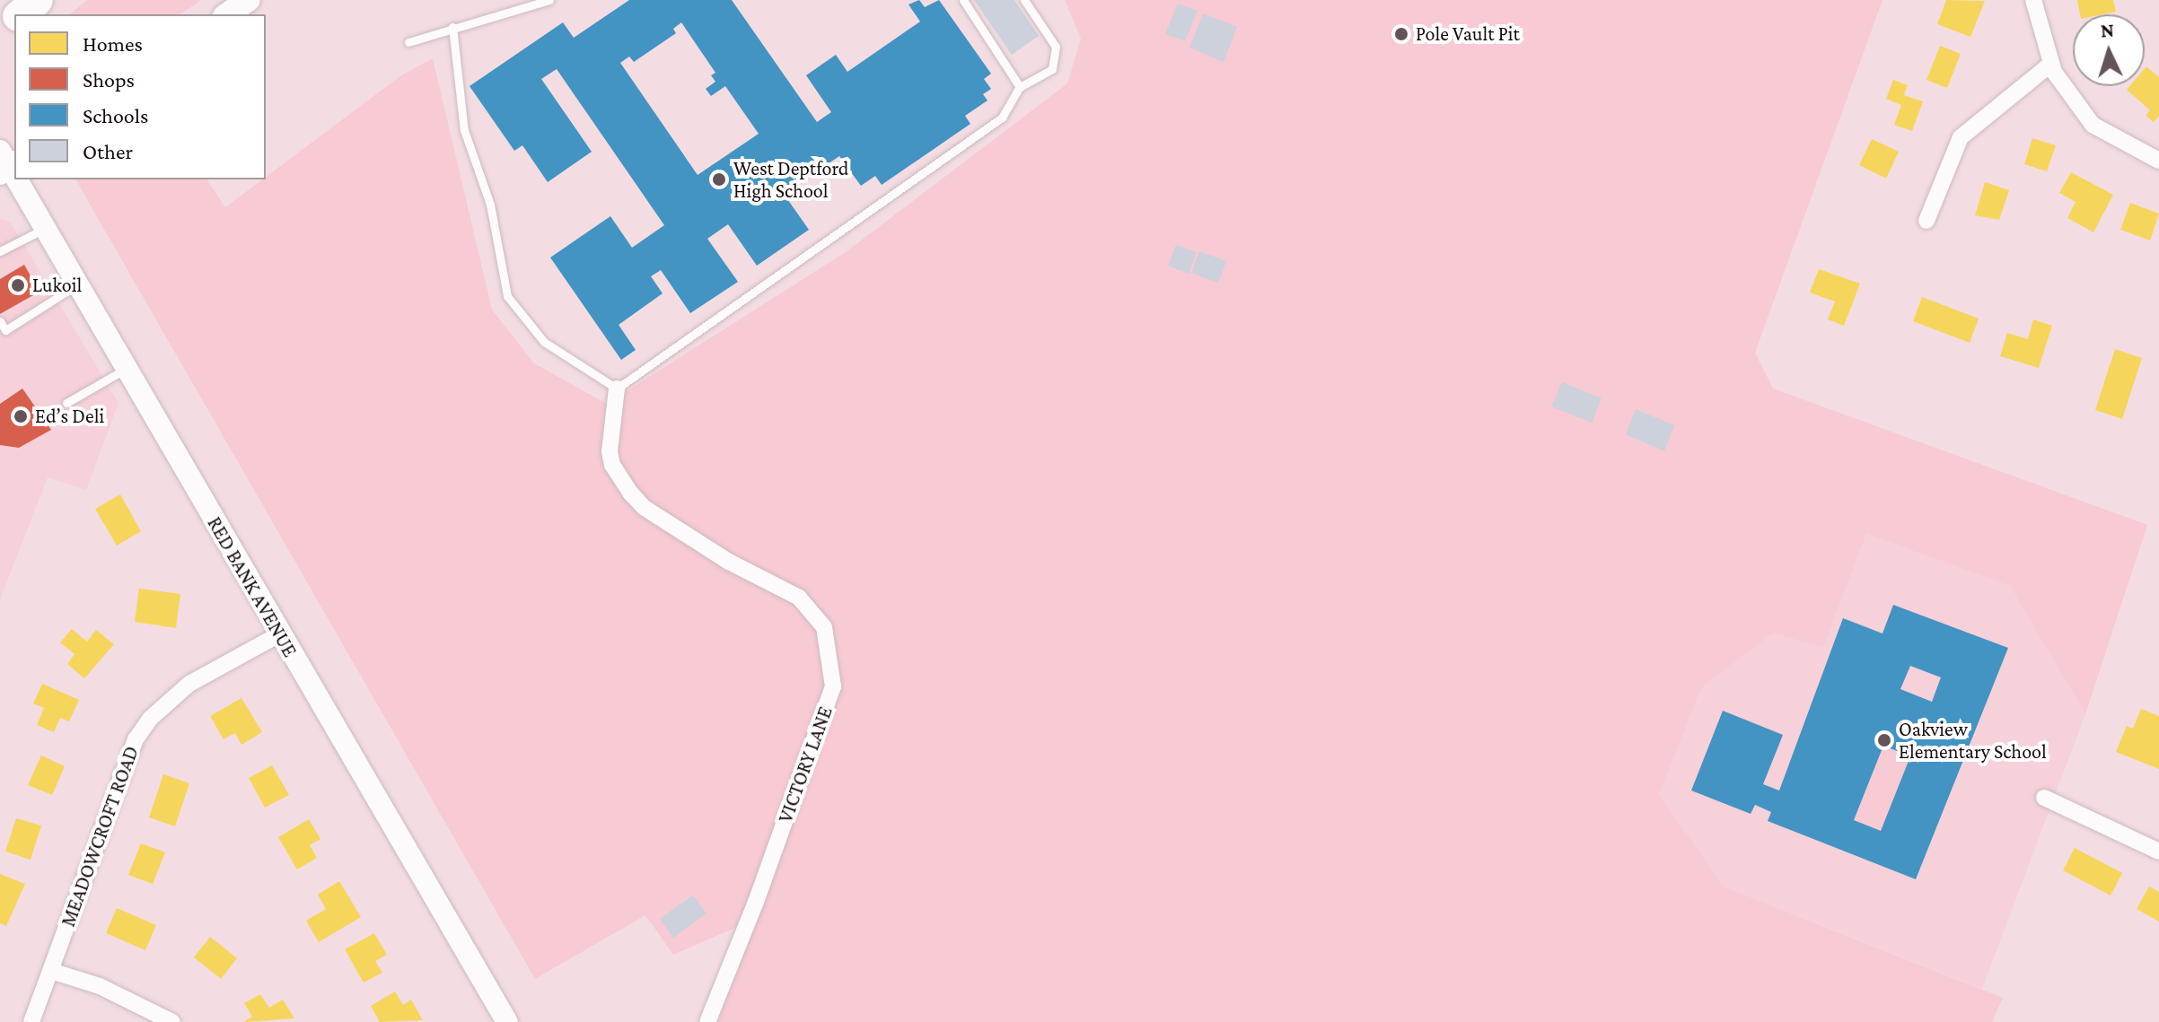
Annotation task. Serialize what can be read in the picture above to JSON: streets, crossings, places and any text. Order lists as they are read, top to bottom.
{
  "streets": {
    "street": ["RED BANK AVENUE", "VICTORY LANE", "MEADOWCROFT ROAD"]
  },
  "crossings": [
    ["RED BANK AVENUE", "MEADOWCROFT ROAD"]
  ],
  "places": [
    "Pole Vault Pit",
    "West Deptford High School",
    "Lukoil",
    "Ed’s Deli",
    "Oakview Elementary School"
  ],
  "legend": [
    "Homes",
    "Shops",
    "Schools",
    "Other"
  ],
  "north": "top"
}
